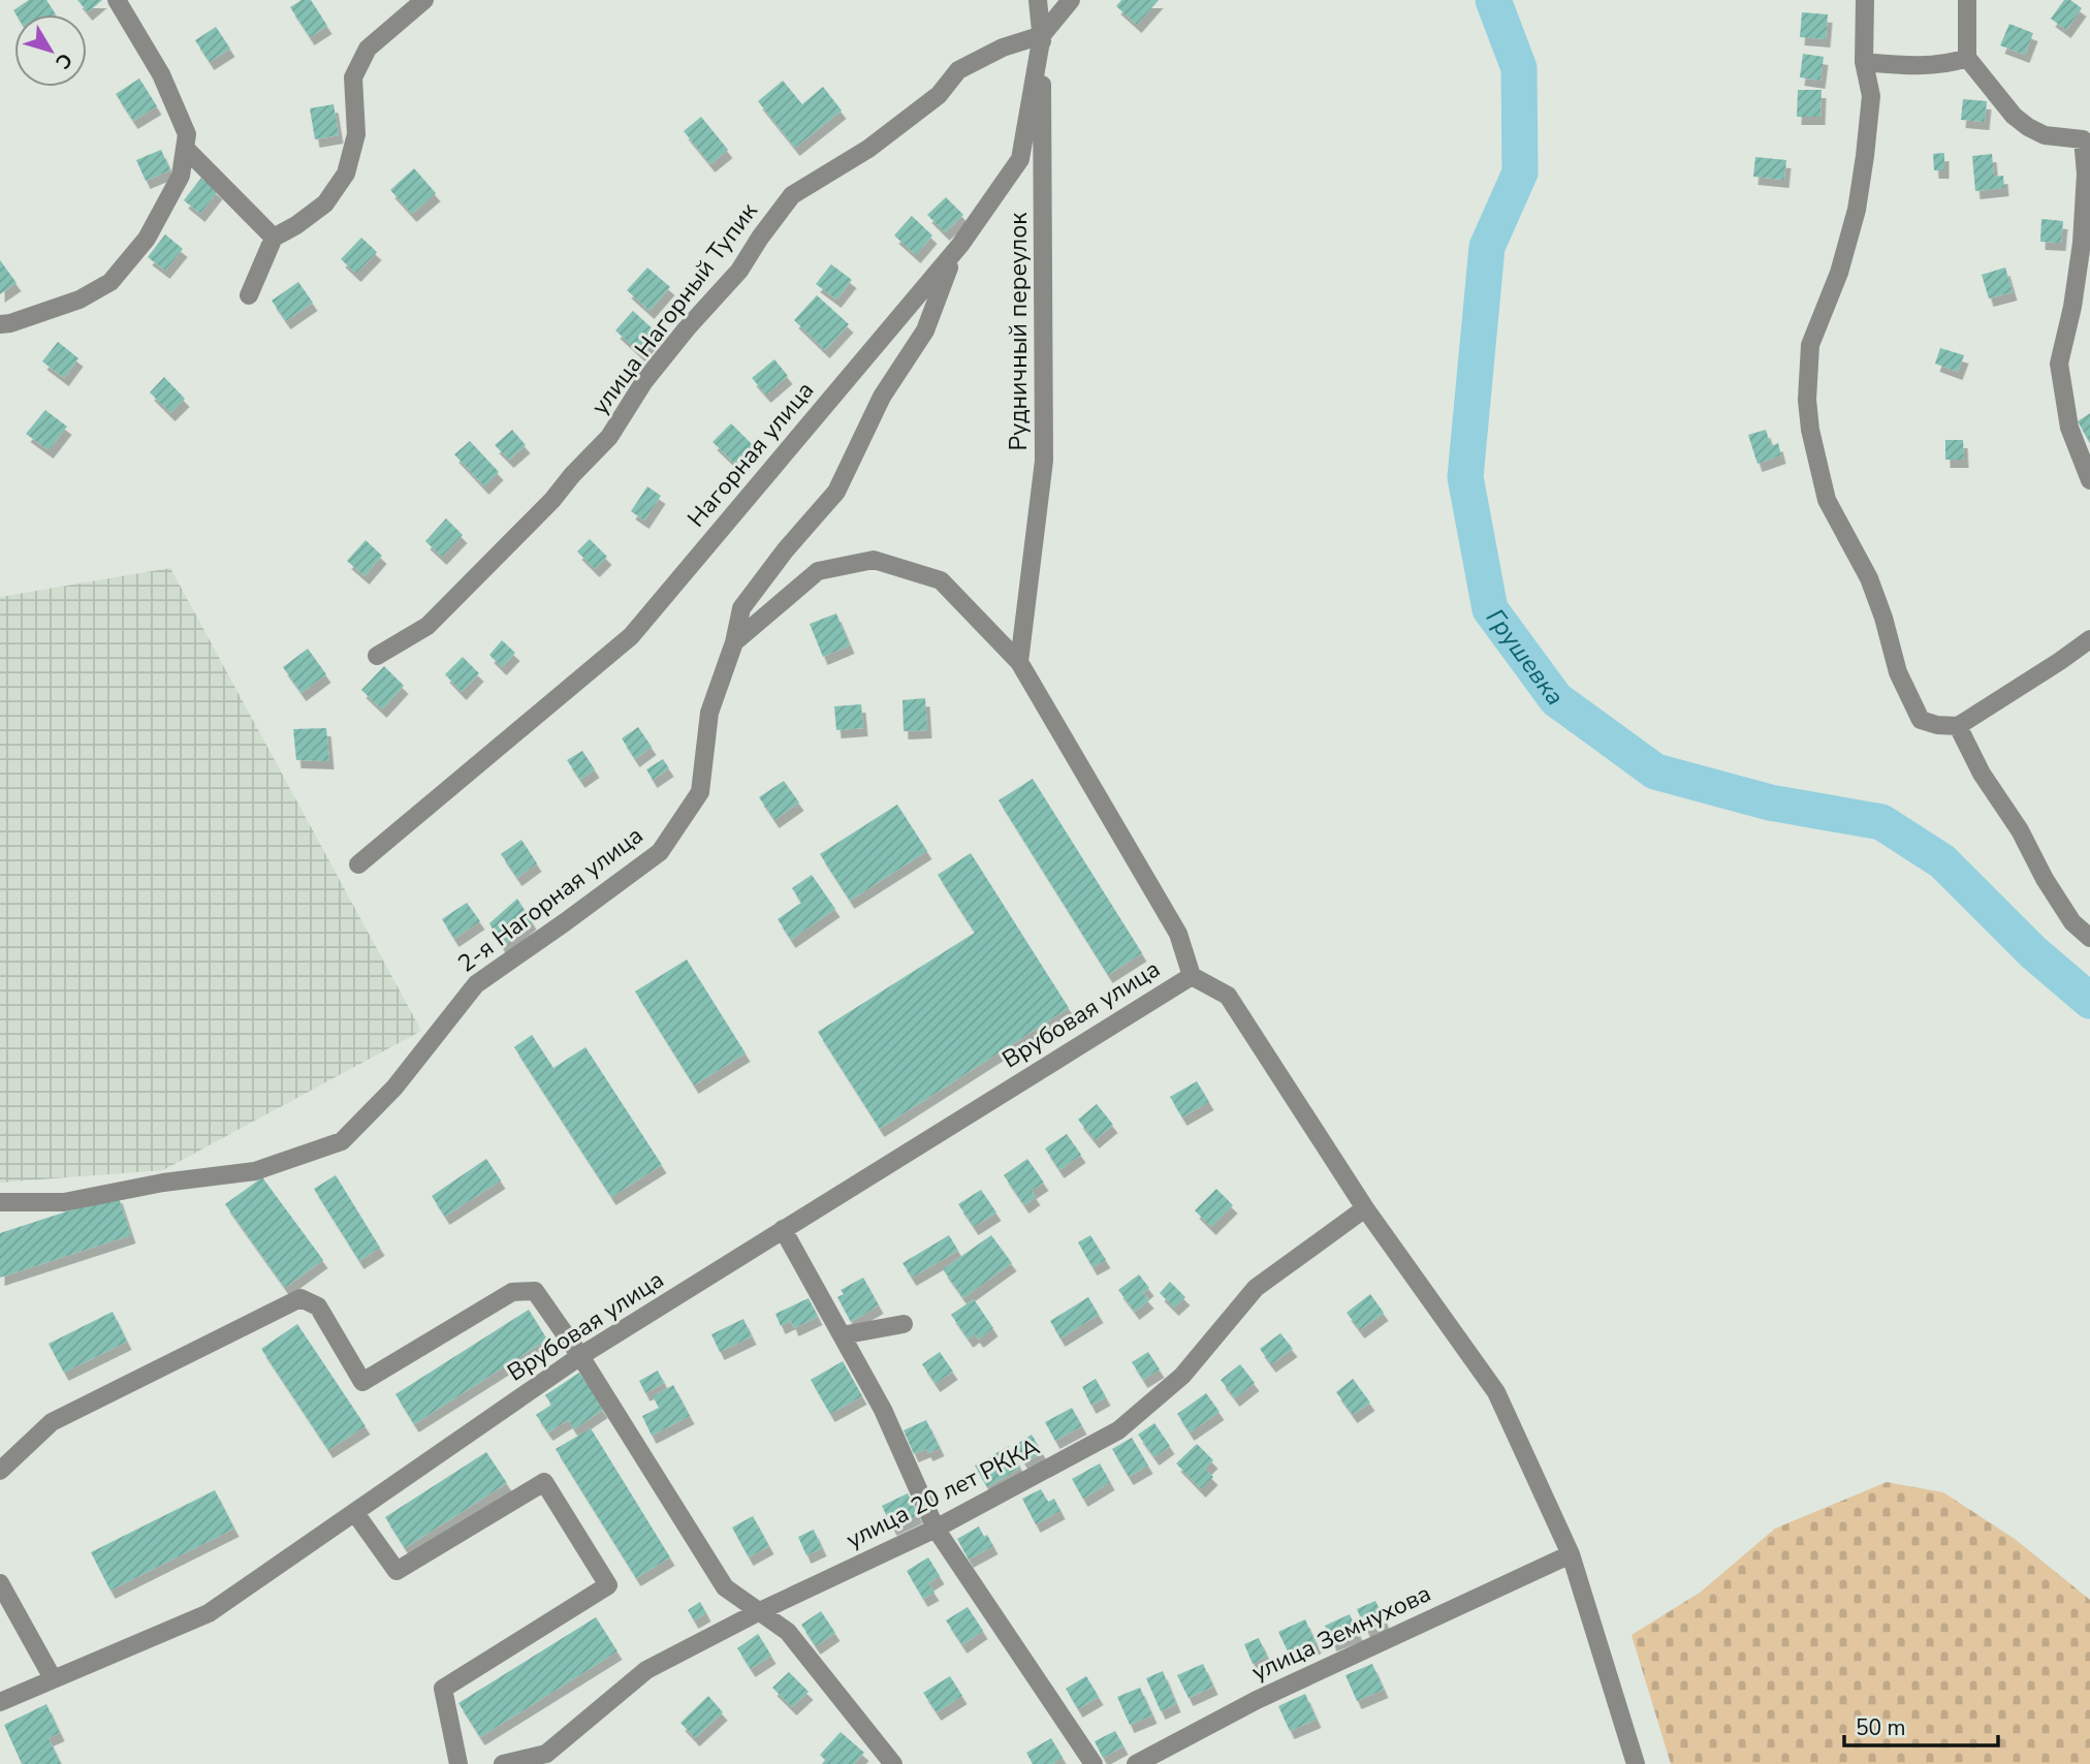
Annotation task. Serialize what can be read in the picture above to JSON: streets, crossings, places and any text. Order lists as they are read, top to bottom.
{
  "streets": {
    "street": [
      "улица Нагорный Тупик",
      "Рудничный переулок",
      "Нагорная улица",
      "2-я Нагорная улица",
      "Врубовая улица",
      "улица 20 лет РККА",
      "улица Земнухова"
    ]
  },
  "crossings": [
    ["улица Нагорный Тупик", "Рудничный переулок"],
    ["улица Нагорный Тупик", "Нагорная улица"],
    ["Рудничный переулок", "Нагорная улица"],
    ["Нагорная улица", "2-я Нагорная улица"]
  ],
  "water": ["Грушевка"],
  "scale_bar": "50 m",
  "north": "bottom right"
}
